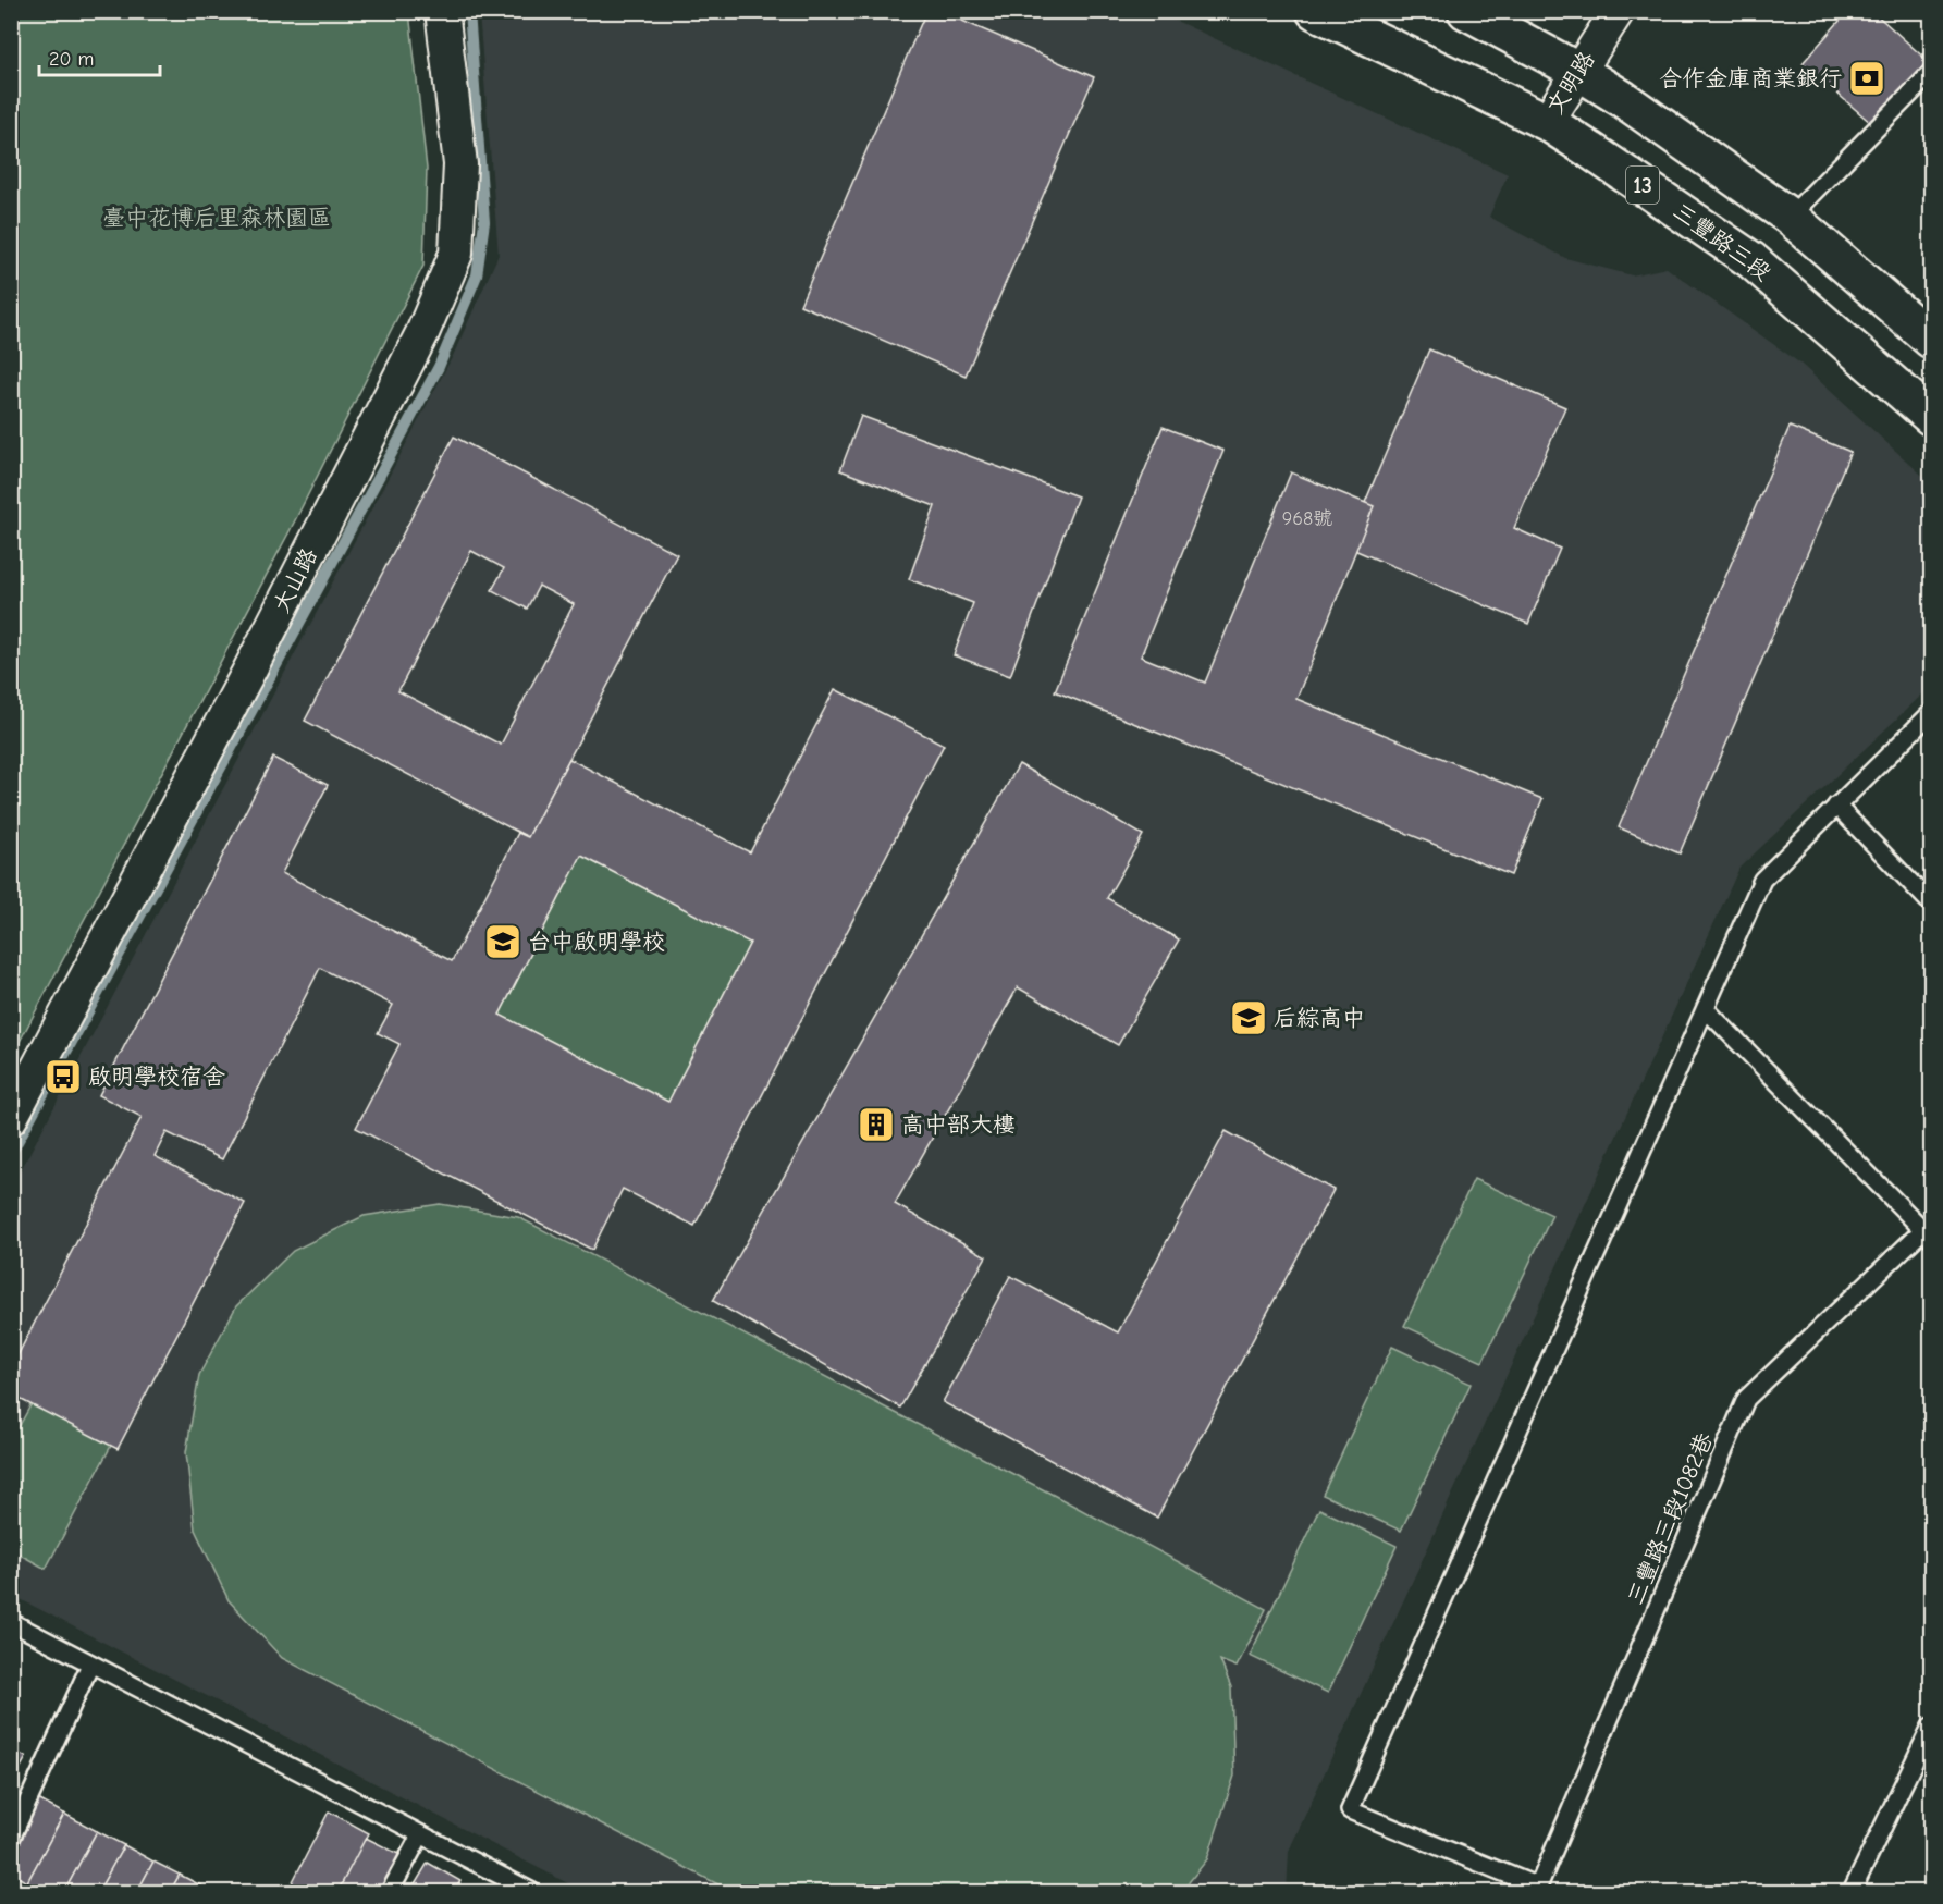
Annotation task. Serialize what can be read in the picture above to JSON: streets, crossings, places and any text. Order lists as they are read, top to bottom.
{
  "streets": {
    "main road": ["13", "三豐路三段"],
    "street": ["文明路", "大山路"],
    "lane": ["三豐路三段1082巷"]
  },
  "crossings": [
    ["文明路", "三豐路三段"]
  ],
  "parks": ["臺中花博后里森林園區"],
  "places": {
    "bank": ["合作金庫商業銀行"],
    "school or university": ["台中啟明學校", "后綜高中"],
    "bus stop": ["啟明學校宿舍"],
    "building": ["高中部大樓"]
  },
  "house_numbers": ["968號"],
  "scale_bar": "20 m"
}
